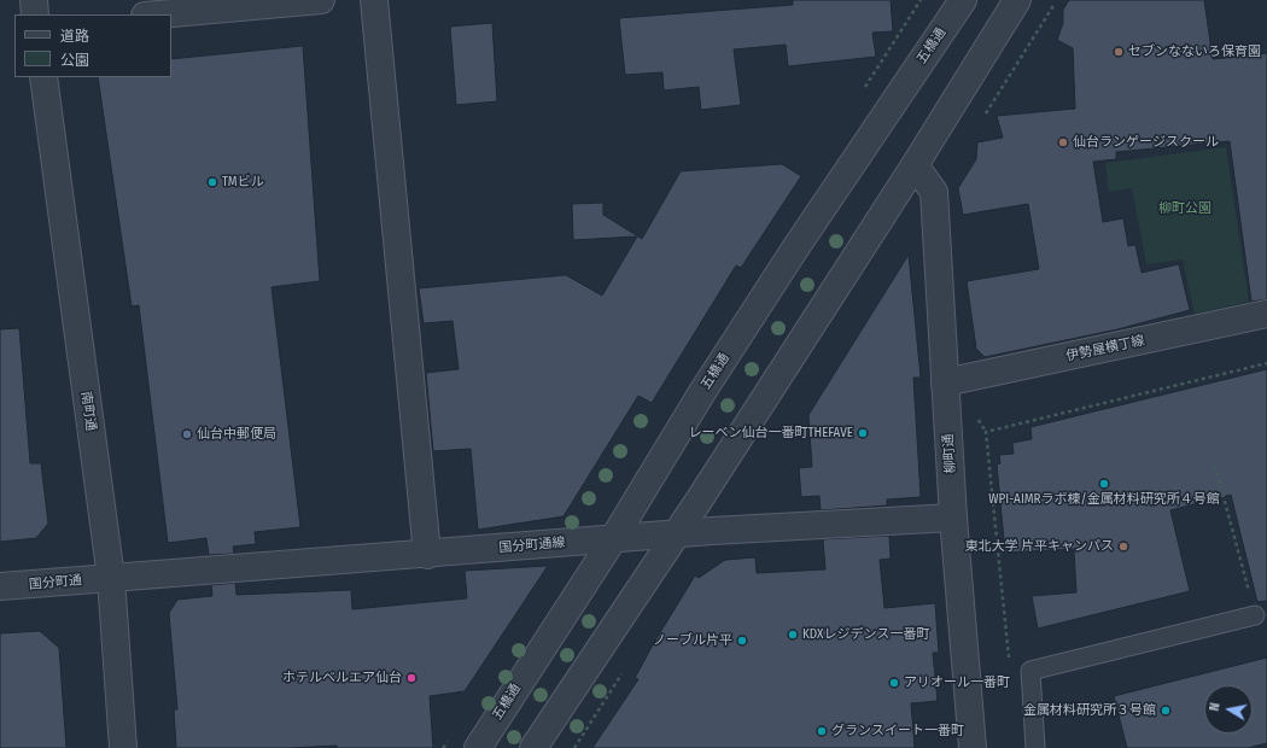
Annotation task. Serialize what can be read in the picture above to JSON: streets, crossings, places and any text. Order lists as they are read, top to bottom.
{
  "streets": {
    "street": [
      "五橋通",
      "伊勢屋横丁線",
      "南町通",
      "柳町通",
      "国分町通線",
      "国分町通"
    ]
  },
  "crossings": [
    ["五橋通", "国分町通線"],
    ["伊勢屋横丁線", "柳町通"],
    ["南町通", "国分町通線"],
    ["南町通", "国分町通"],
    ["柳町通", "国分町通線"],
    ["国分町通線", "国分町通"]
  ],
  "parks": ["柳町公園"],
  "places": [
    "セブンなないろ保育園",
    "仙台ランゲージスクール",
    "TMビル",
    "レーベン仙台一番町THEFAVE",
    "仙台中郵便局",
    "WPI-AIMRラボ棟/金属材料研究所４号館",
    "東北大学 片平キャンパス",
    "KDXレジデンス一番町",
    "ノーブル片平",
    "ホテルベルエア仙台",
    "アリオール一番町",
    "金属材料研究所３号館",
    "グランスイート一番町"
  ],
  "legend": ["道路", "公園"],
  "north": "left"
}
